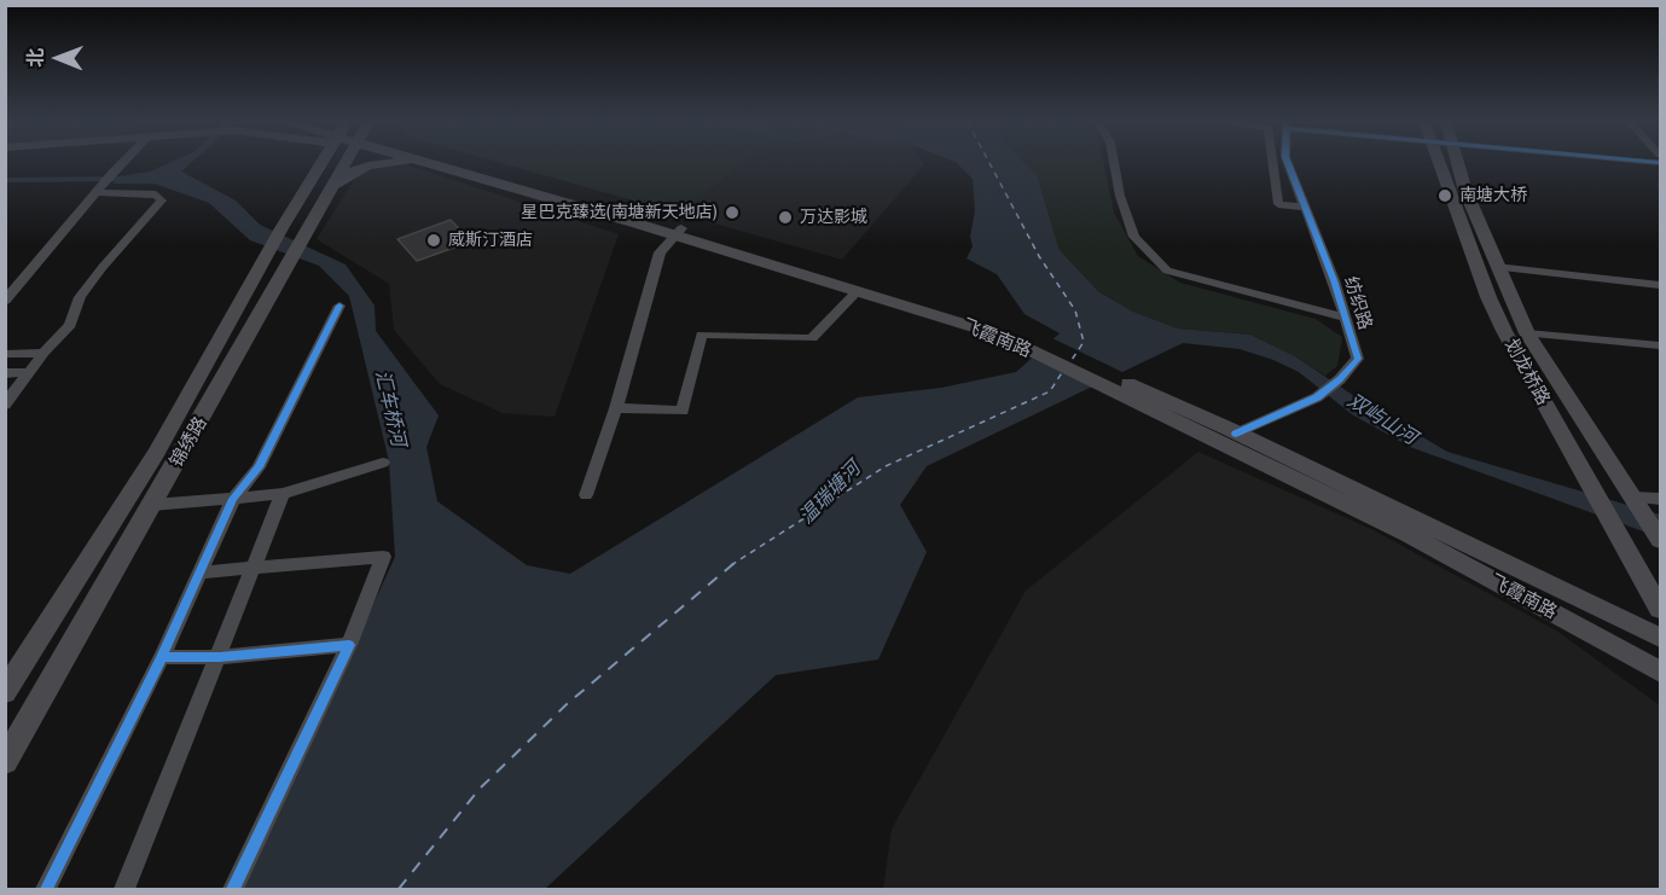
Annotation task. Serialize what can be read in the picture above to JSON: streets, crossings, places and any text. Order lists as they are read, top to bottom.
{
  "streets": {
    "main road": ["飞霞南路", "划龙桥路", "锦绣路"],
    "street": ["纺织路"]
  },
  "crossings": [
    ["纺织路", "飞霞南路"]
  ],
  "water": ["汇车桥河", "双屿山河", "温瑞塘河"],
  "places": [
    "南塘大桥",
    "星巴克臻选(南塘新天地店)",
    "万达影城",
    "威斯汀酒店"
  ],
  "north": "left"
}
